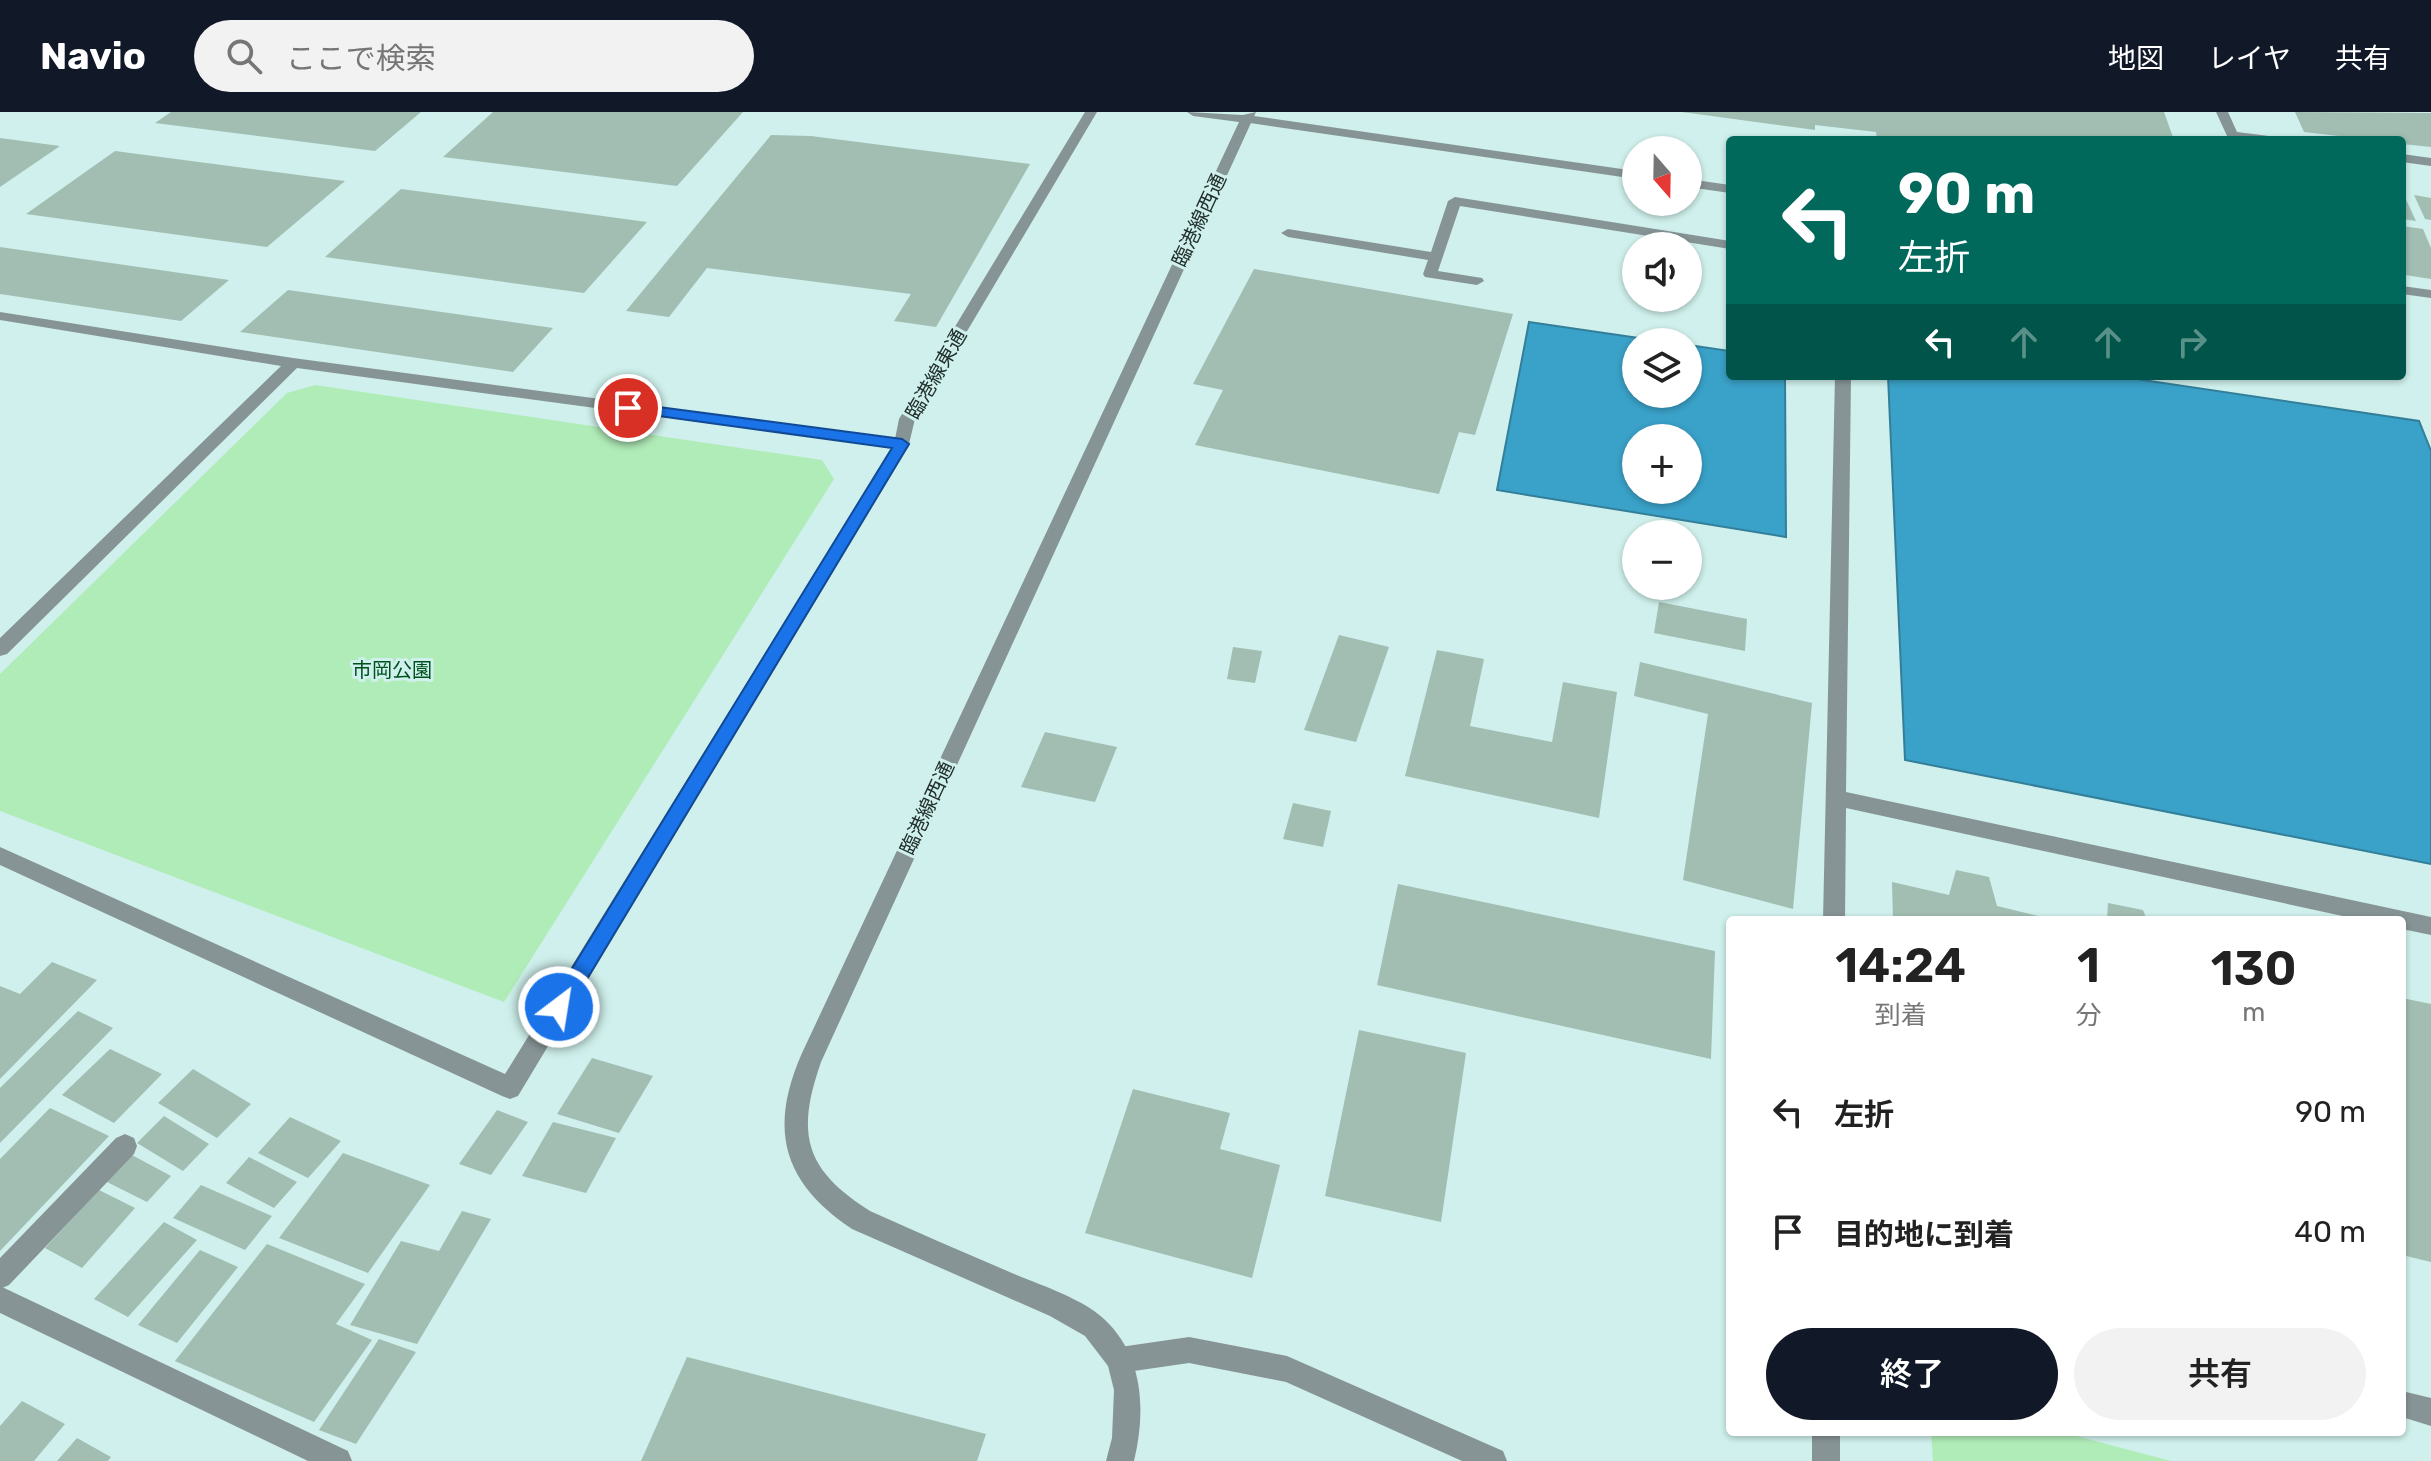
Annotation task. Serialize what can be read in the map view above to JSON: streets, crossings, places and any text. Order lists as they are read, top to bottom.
{
  "streets": {
    "street": ["臨港線西通", "臨港線東通"]
  },
  "parks": ["市岡公園"],
  "north": "bottom",
  "page": {
    "header": "Navio",
    "search": "ここで検索",
    "nav": ["地図", "レイヤ", "共有"],
    "map_buttons": ["+", "−"],
    "turn": ["90 m", "左折"],
    "eta": [
      "14:24",
      "到着",
      "1",
      "分",
      "130",
      "m"
    ],
    "list": [
      {
        "name": "左折",
        "value": "90 m"
      },
      {
        "name": "目的地に到着",
        "value": "40 m"
      }
    ],
    "buttons": ["終了", "共有"]
  }
}
